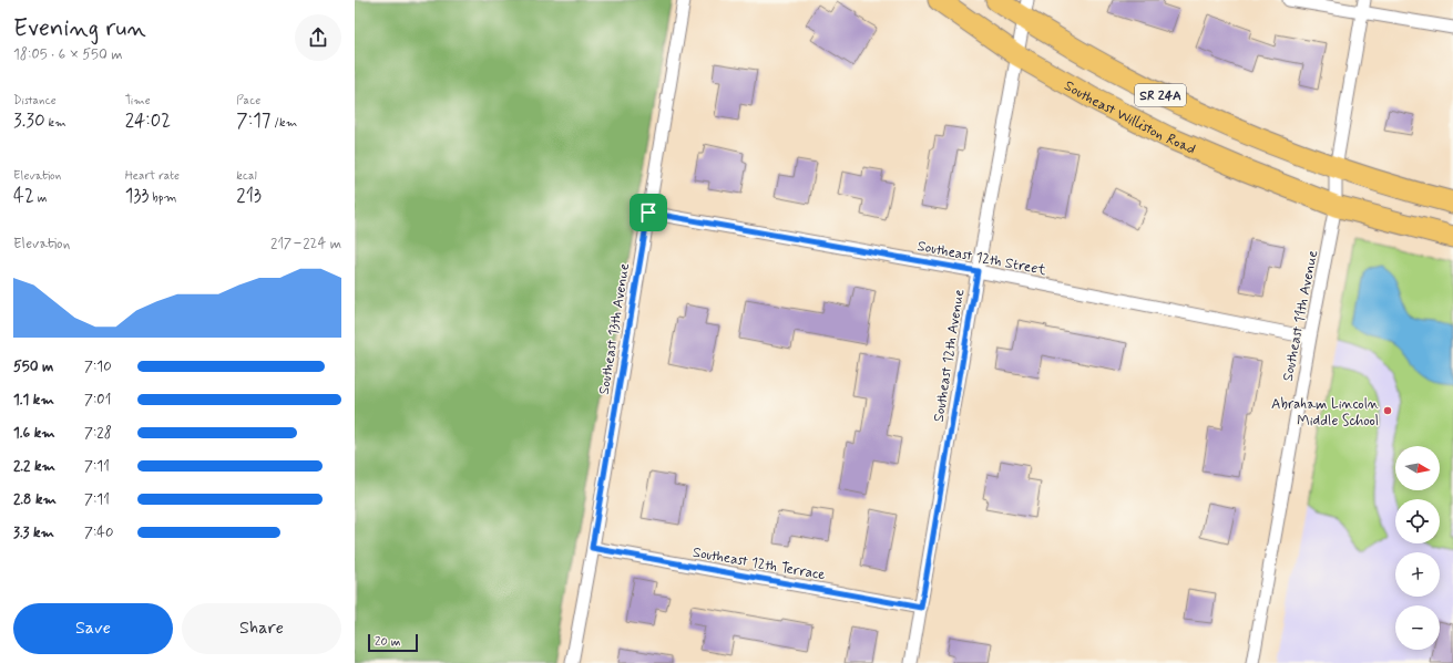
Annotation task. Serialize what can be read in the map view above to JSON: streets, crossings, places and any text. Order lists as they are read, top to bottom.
{
  "streets": {
    "highway": ["SR 24A", "Southeast Williston Road"],
    "street": [
      "Southeast 12th Street",
      "Southeast 11th Avenue",
      "Southeast 13th Avenue",
      "Southeast 12th Avenue",
      "Southeast 12th Terrace"
    ]
  },
  "crossings": [
    ["SR 24A", "Southeast Williston Road"],
    ["SR 24A", "Southeast 11th Avenue"],
    ["SR 24A", "Southeast 12th Avenue"],
    ["Southeast Williston Road", "Southeast 11th Avenue"],
    ["Southeast Williston Road", "Southeast 12th Avenue"],
    ["Southeast 12th Street", "Southeast 11th Avenue"],
    ["Southeast 12th Street", "Southeast 13th Avenue"],
    ["Southeast 12th Street", "Southeast 12th Avenue"],
    ["Southeast 13th Avenue", "Southeast 12th Terrace"],
    ["Southeast 12th Avenue", "Southeast 12th Terrace"]
  ],
  "places": ["Abraham Lincoln Middle School"],
  "scale_bar": "20 m",
  "north": "right",
  "page": {
    "heading": ["Evening run", "18:05 · 6 × 550 m"],
    "stats": [
      ["Distance", "3.30 km"],
      ["Time", "24:02"],
      ["Pace", "7:17 /km"],
      ["Elevation", "42 m"],
      ["Heart rate", "133 bpm"],
      ["kcal", "213"]
    ],
    "chart": ["Elevation", "217–224 m"],
    "list": [
      {
        "name": "550 m",
        "note": "7:10"
      },
      {
        "name": "1.1 km",
        "note": "7:01"
      },
      {
        "name": "1.6 km",
        "note": "7:28"
      },
      {
        "name": "2.2 km",
        "note": "7:11"
      },
      {
        "name": "2.8 km",
        "note": "7:11"
      },
      {
        "name": "3.3 km",
        "note": "7:40"
      }
    ],
    "map_buttons": ["+", "−"],
    "buttons": ["Save", "Share"],
    "scale": "20 m"
  }
}
